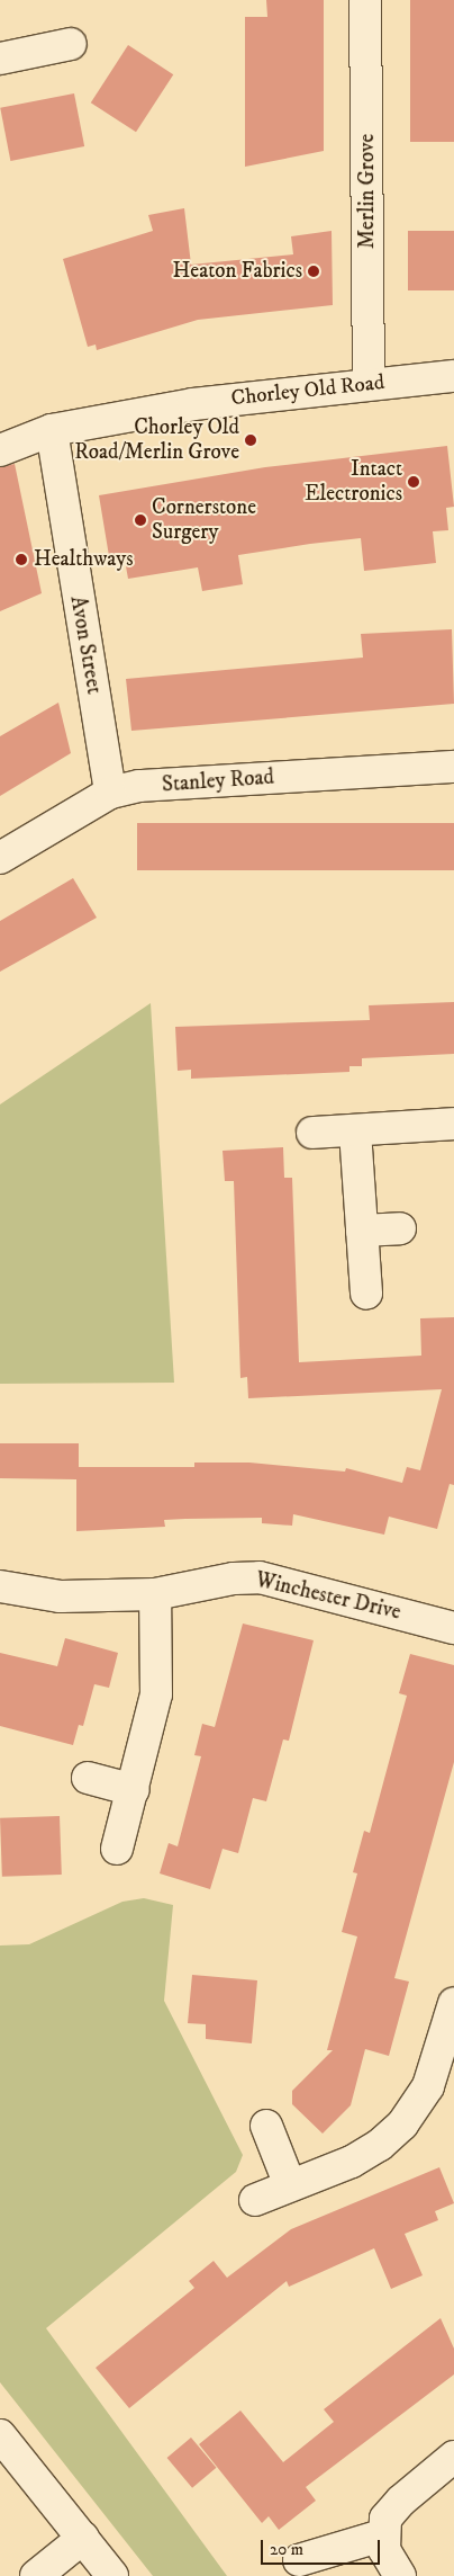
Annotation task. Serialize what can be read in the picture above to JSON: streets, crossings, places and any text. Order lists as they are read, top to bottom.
{
  "streets": {
    "street": [
      "Merlin Grove",
      "Chorley Old Road",
      "Avon Street",
      "Stanley Road",
      "Winchester Drive"
    ]
  },
  "crossings": [
    ["Merlin Grove", "Chorley Old Road"],
    ["Chorley Old Road", "Avon Street"],
    ["Avon Street", "Stanley Road"]
  ],
  "places": [
    "Heaton Fabrics",
    "Chorley Old Road/Merlin Grove",
    "Intact Electronics",
    "Cornerstone Surgery",
    "Healthways"
  ],
  "scale_bar": "20 m"
}
